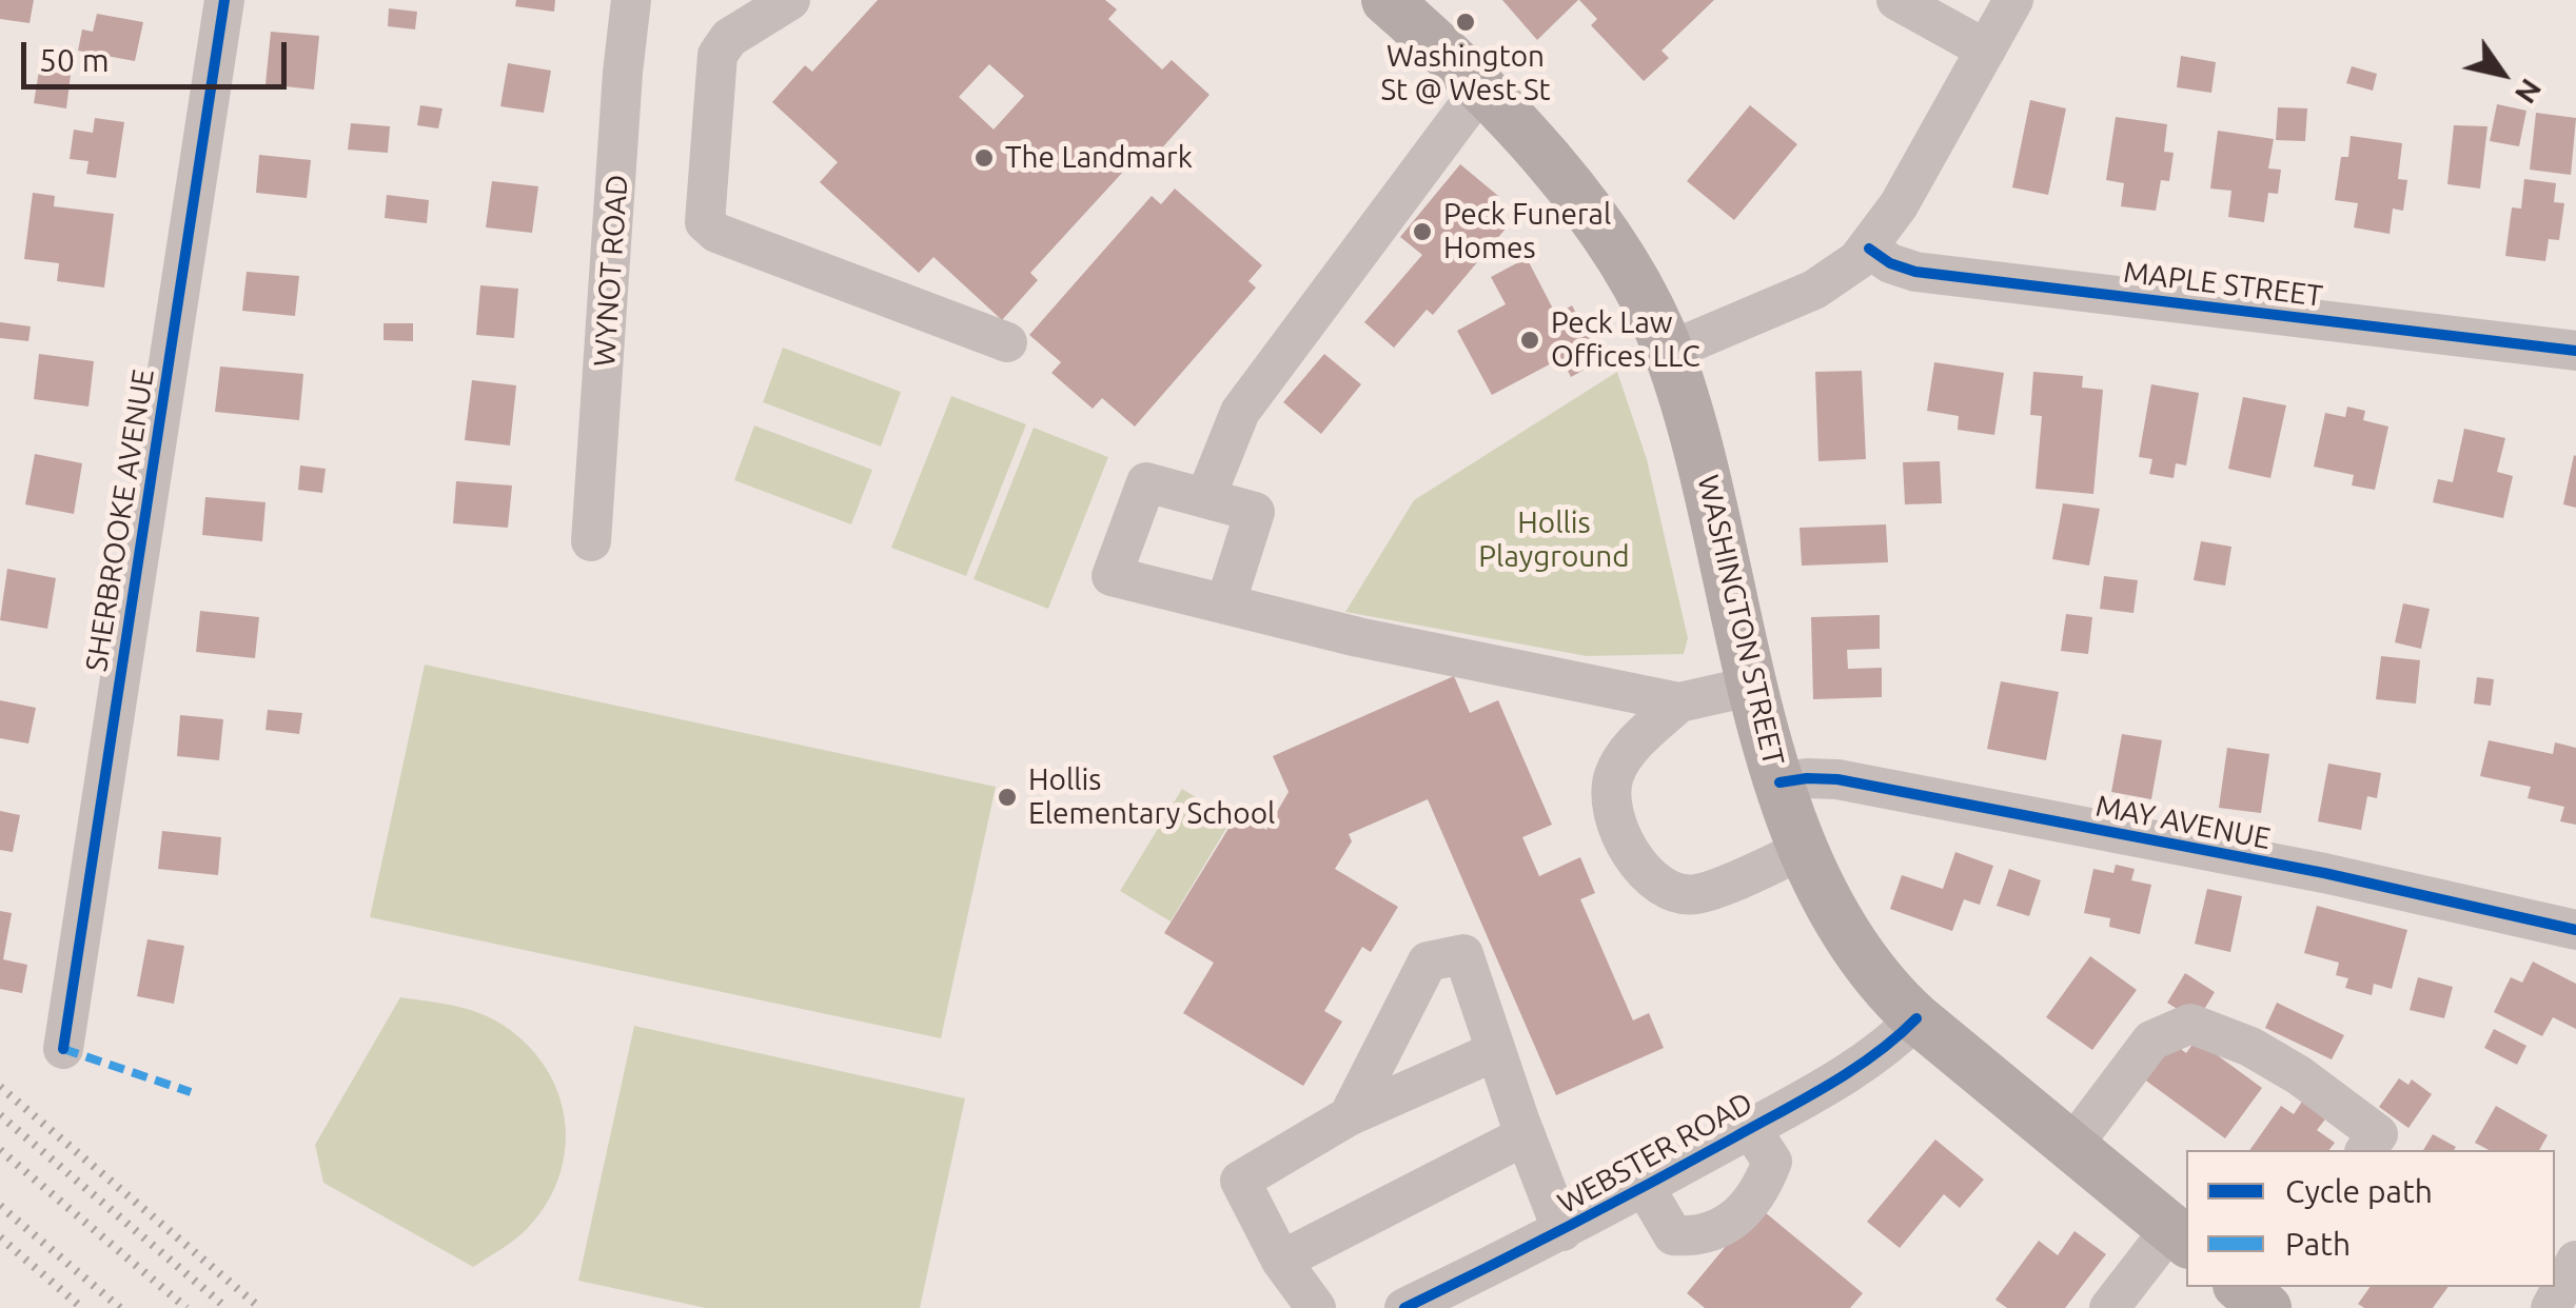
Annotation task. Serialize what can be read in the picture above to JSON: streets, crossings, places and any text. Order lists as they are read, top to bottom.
{
  "streets": {
    "main road": ["WASHINGTON STREET"],
    "street": [
      "WYNOT ROAD",
      "MAPLE STREET",
      "SHERBROOKE AVENUE",
      "MAY AVENUE",
      "WEBSTER ROAD"
    ]
  },
  "crossings": [
    ["WASHINGTON STREET", "MAY AVENUE"],
    ["WASHINGTON STREET", "WEBSTER ROAD"]
  ],
  "parks": ["Hollis Playground"],
  "places": [
    "Washington St @ West St",
    "The Landmark",
    "Peck Funeral Homes",
    "Peck Law Offices LLC",
    "Hollis Elementary School"
  ],
  "legend": ["Cycle path", "Path"],
  "scale_bar": "50 m",
  "north": "bottom right"
}
